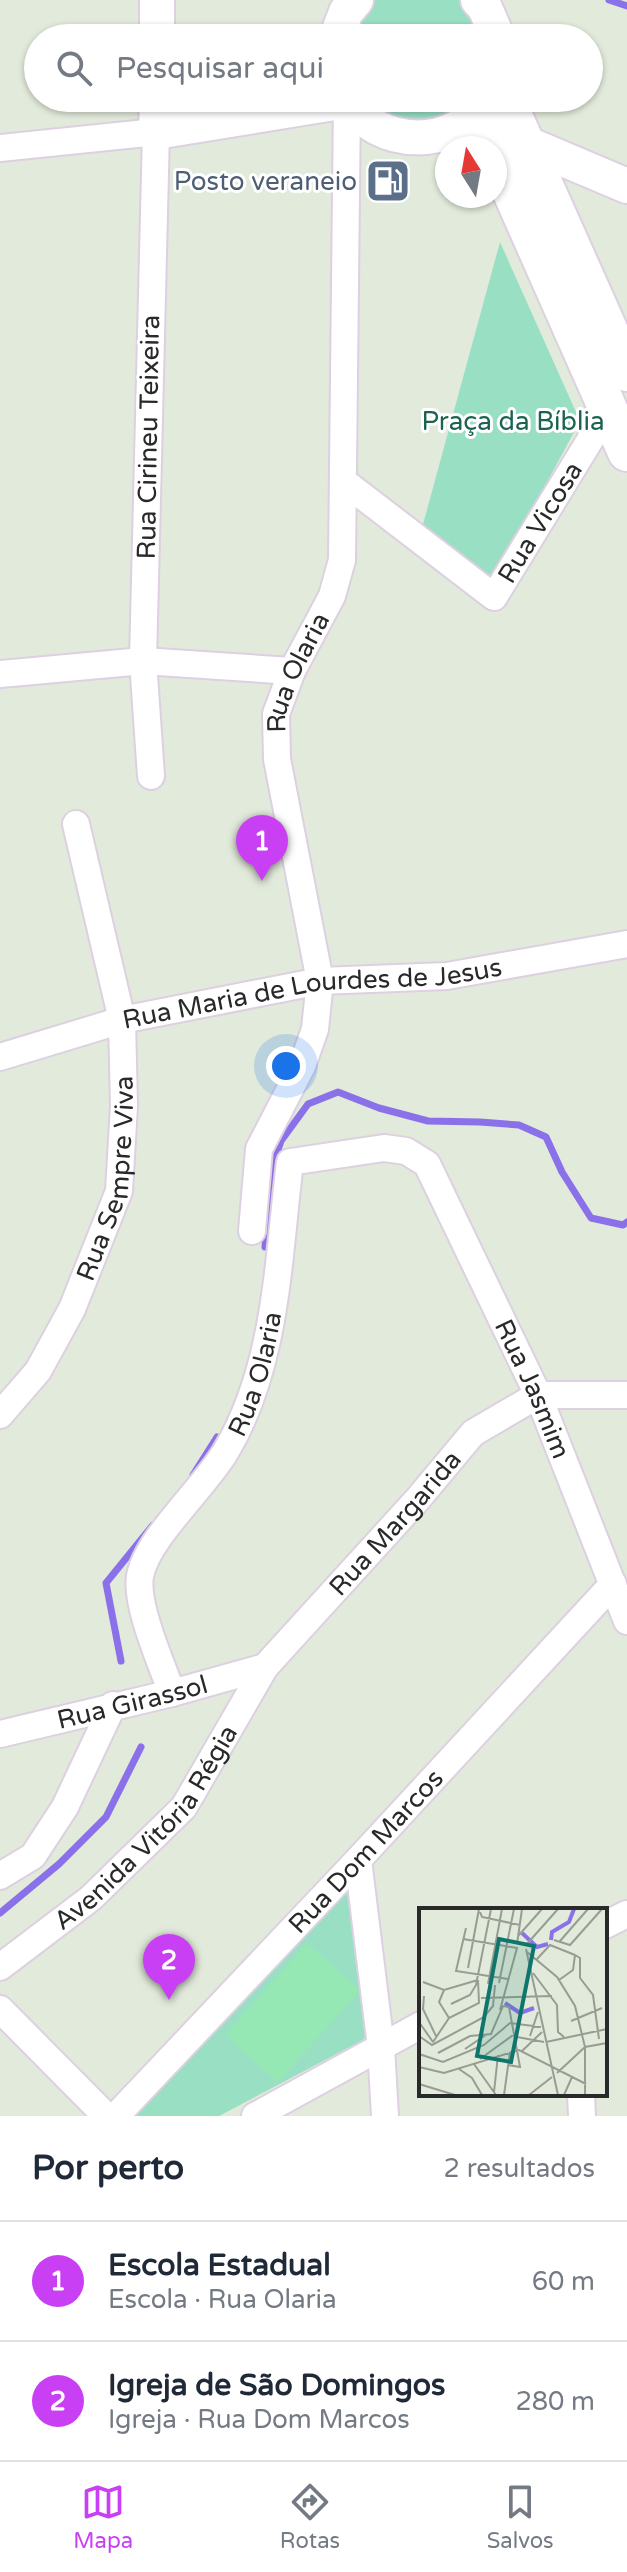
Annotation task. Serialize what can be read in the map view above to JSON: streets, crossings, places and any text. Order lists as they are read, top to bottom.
{
  "streets": {
    "street": [
      "Rua Cirineu Teixeira",
      "Rua Vicosa",
      "Rua Olaria",
      "Rua Maria de Lourdes de Jesus",
      "Rua Sempre Viva",
      "Rua Jasmim",
      "Rua Margarida",
      "Rua Girassol",
      "Avenida Vitória Régia",
      "Rua Dom Marcos"
    ]
  },
  "crossings": [
    ["Rua Vicosa", "Rua Olaria"],
    ["Rua Olaria", "Rua Maria de Lourdes de Jesus"],
    ["Rua Olaria", "Rua Jasmim"],
    ["Rua Olaria", "Rua Girassol"],
    ["Rua Maria de Lourdes de Jesus", "Rua Sempre Viva"],
    ["Rua Jasmim", "Rua Margarida"],
    ["Rua Jasmim", "Rua Dom Marcos"],
    ["Rua Margarida", "Rua Girassol"],
    ["Rua Margarida", "Avenida Vitória Régia"],
    ["Rua Girassol", "Avenida Vitória Régia"]
  ],
  "parks": ["Praça da Bíblia"],
  "places": {
    "fuel station": ["Posto veraneio"]
  },
  "north": "top",
  "page": {
    "search": "Pesquisar aqui",
    "pins": ["1", "2"],
    "heading": ["Por perto", "2 resultados"],
    "list": [
      {
        "mark": "1",
        "name": "Escola Estadual",
        "note": "Escola · Rua Olaria",
        "value": "60 m"
      },
      {
        "mark": "2",
        "name": "Igreja de São Domingos",
        "note": "Igreja · Rua Dom Marcos",
        "value": "280 m"
      }
    ],
    "nav": ["Mapa", "Rotas", "Salvos"]
  }
}
